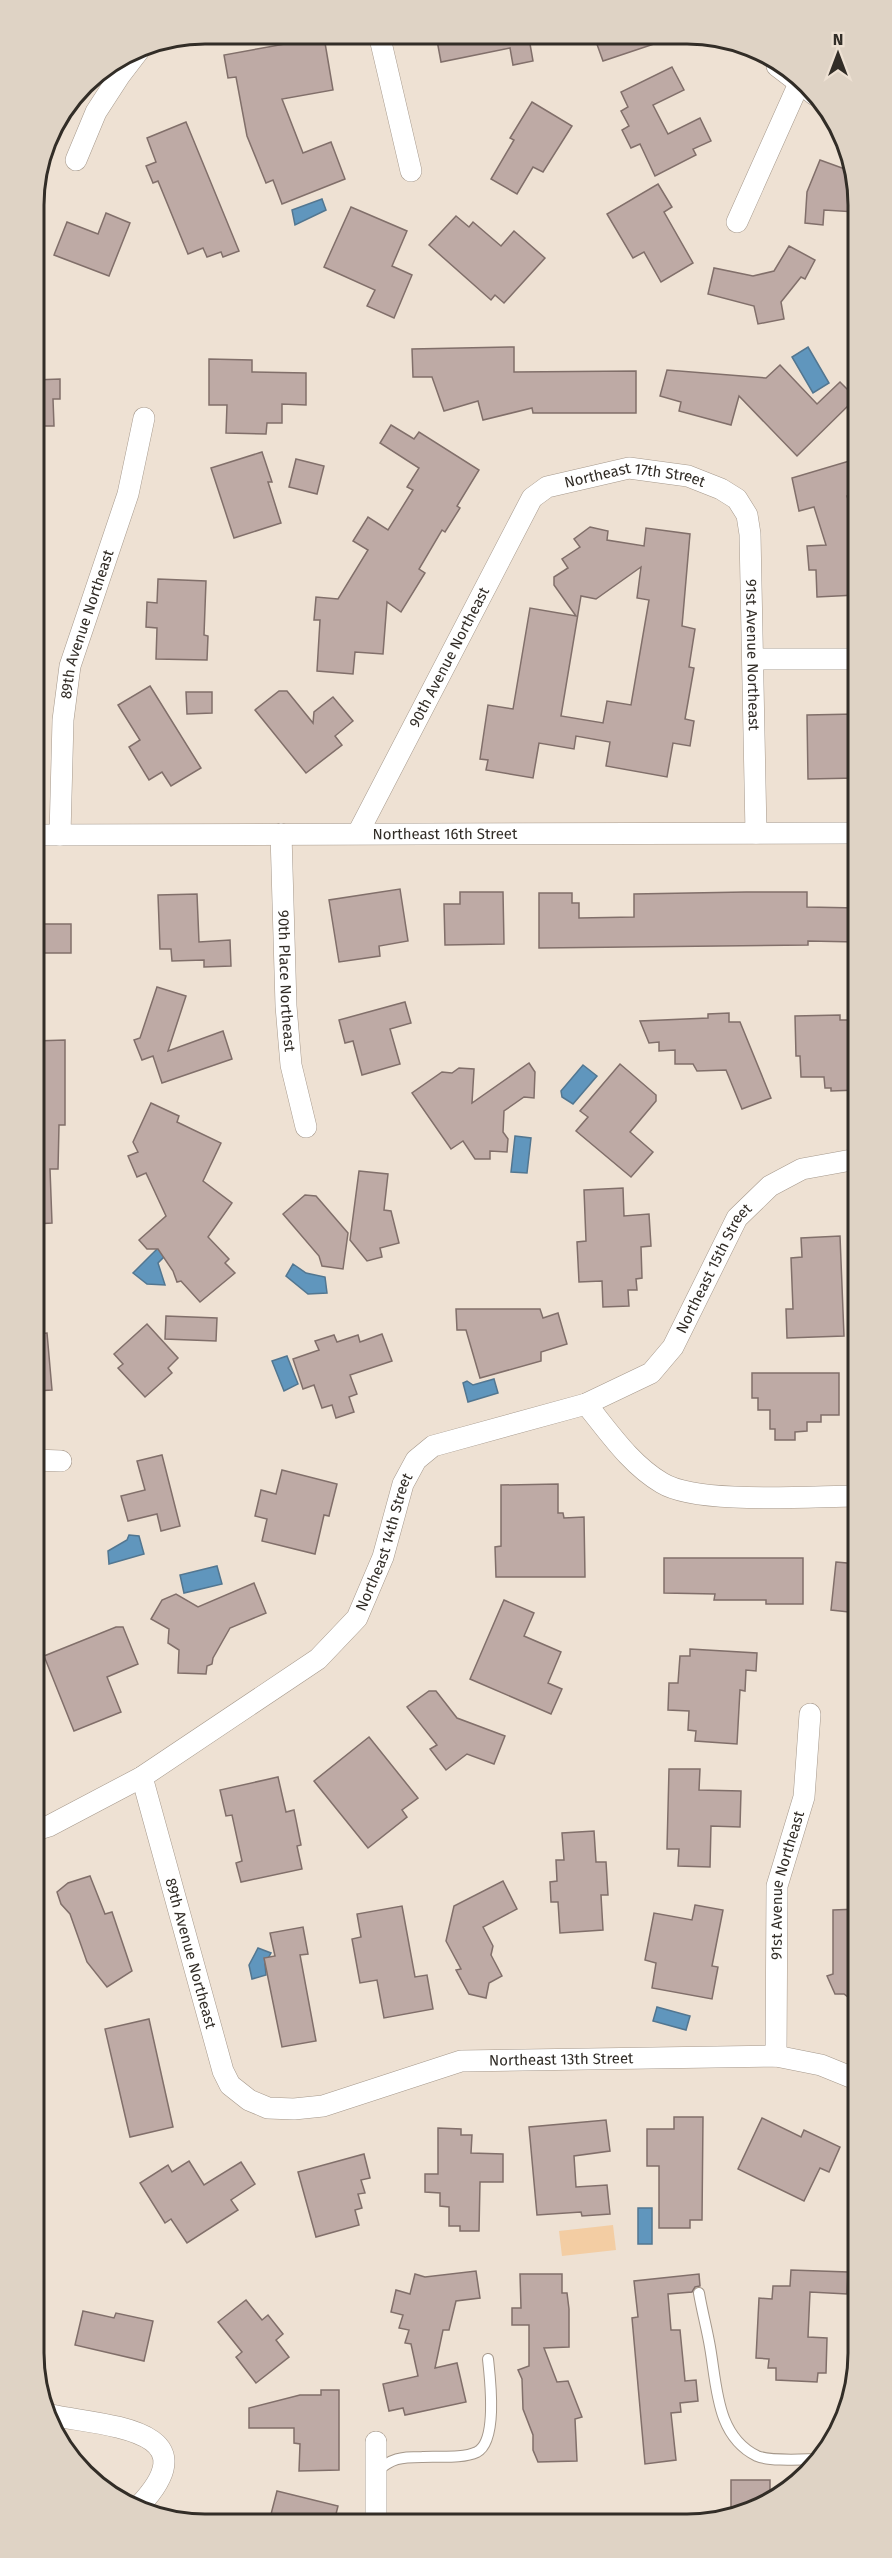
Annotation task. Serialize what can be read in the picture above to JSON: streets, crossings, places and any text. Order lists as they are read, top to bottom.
{
  "streets": {
    "street": [
      "Northeast 17th Street",
      "89th Avenue Northeast",
      "91st Avenue Northeast",
      "90th Avenue Northeast",
      "Northeast 16th Street",
      "90th Place Northeast",
      "Northeast 15th Street",
      "Northeast 14th Street",
      "Northeast 13th Street"
    ]
  },
  "crossings": [
    ["Northeast 17th Street", "91st Avenue Northeast"],
    ["Northeast 17th Street", "90th Avenue Northeast"],
    ["89th Avenue Northeast", "Northeast 16th Street"],
    ["89th Avenue Northeast", "Northeast 14th Street"],
    ["89th Avenue Northeast", "Northeast 13th Street"],
    ["91st Avenue Northeast", "Northeast 16th Street"],
    ["91st Avenue Northeast", "Northeast 13th Street"],
    ["90th Avenue Northeast", "Northeast 16th Street"],
    ["Northeast 16th Street", "90th Place Northeast"],
    ["Northeast 15th Street", "Northeast 14th Street"]
  ],
  "north": "top"
}
